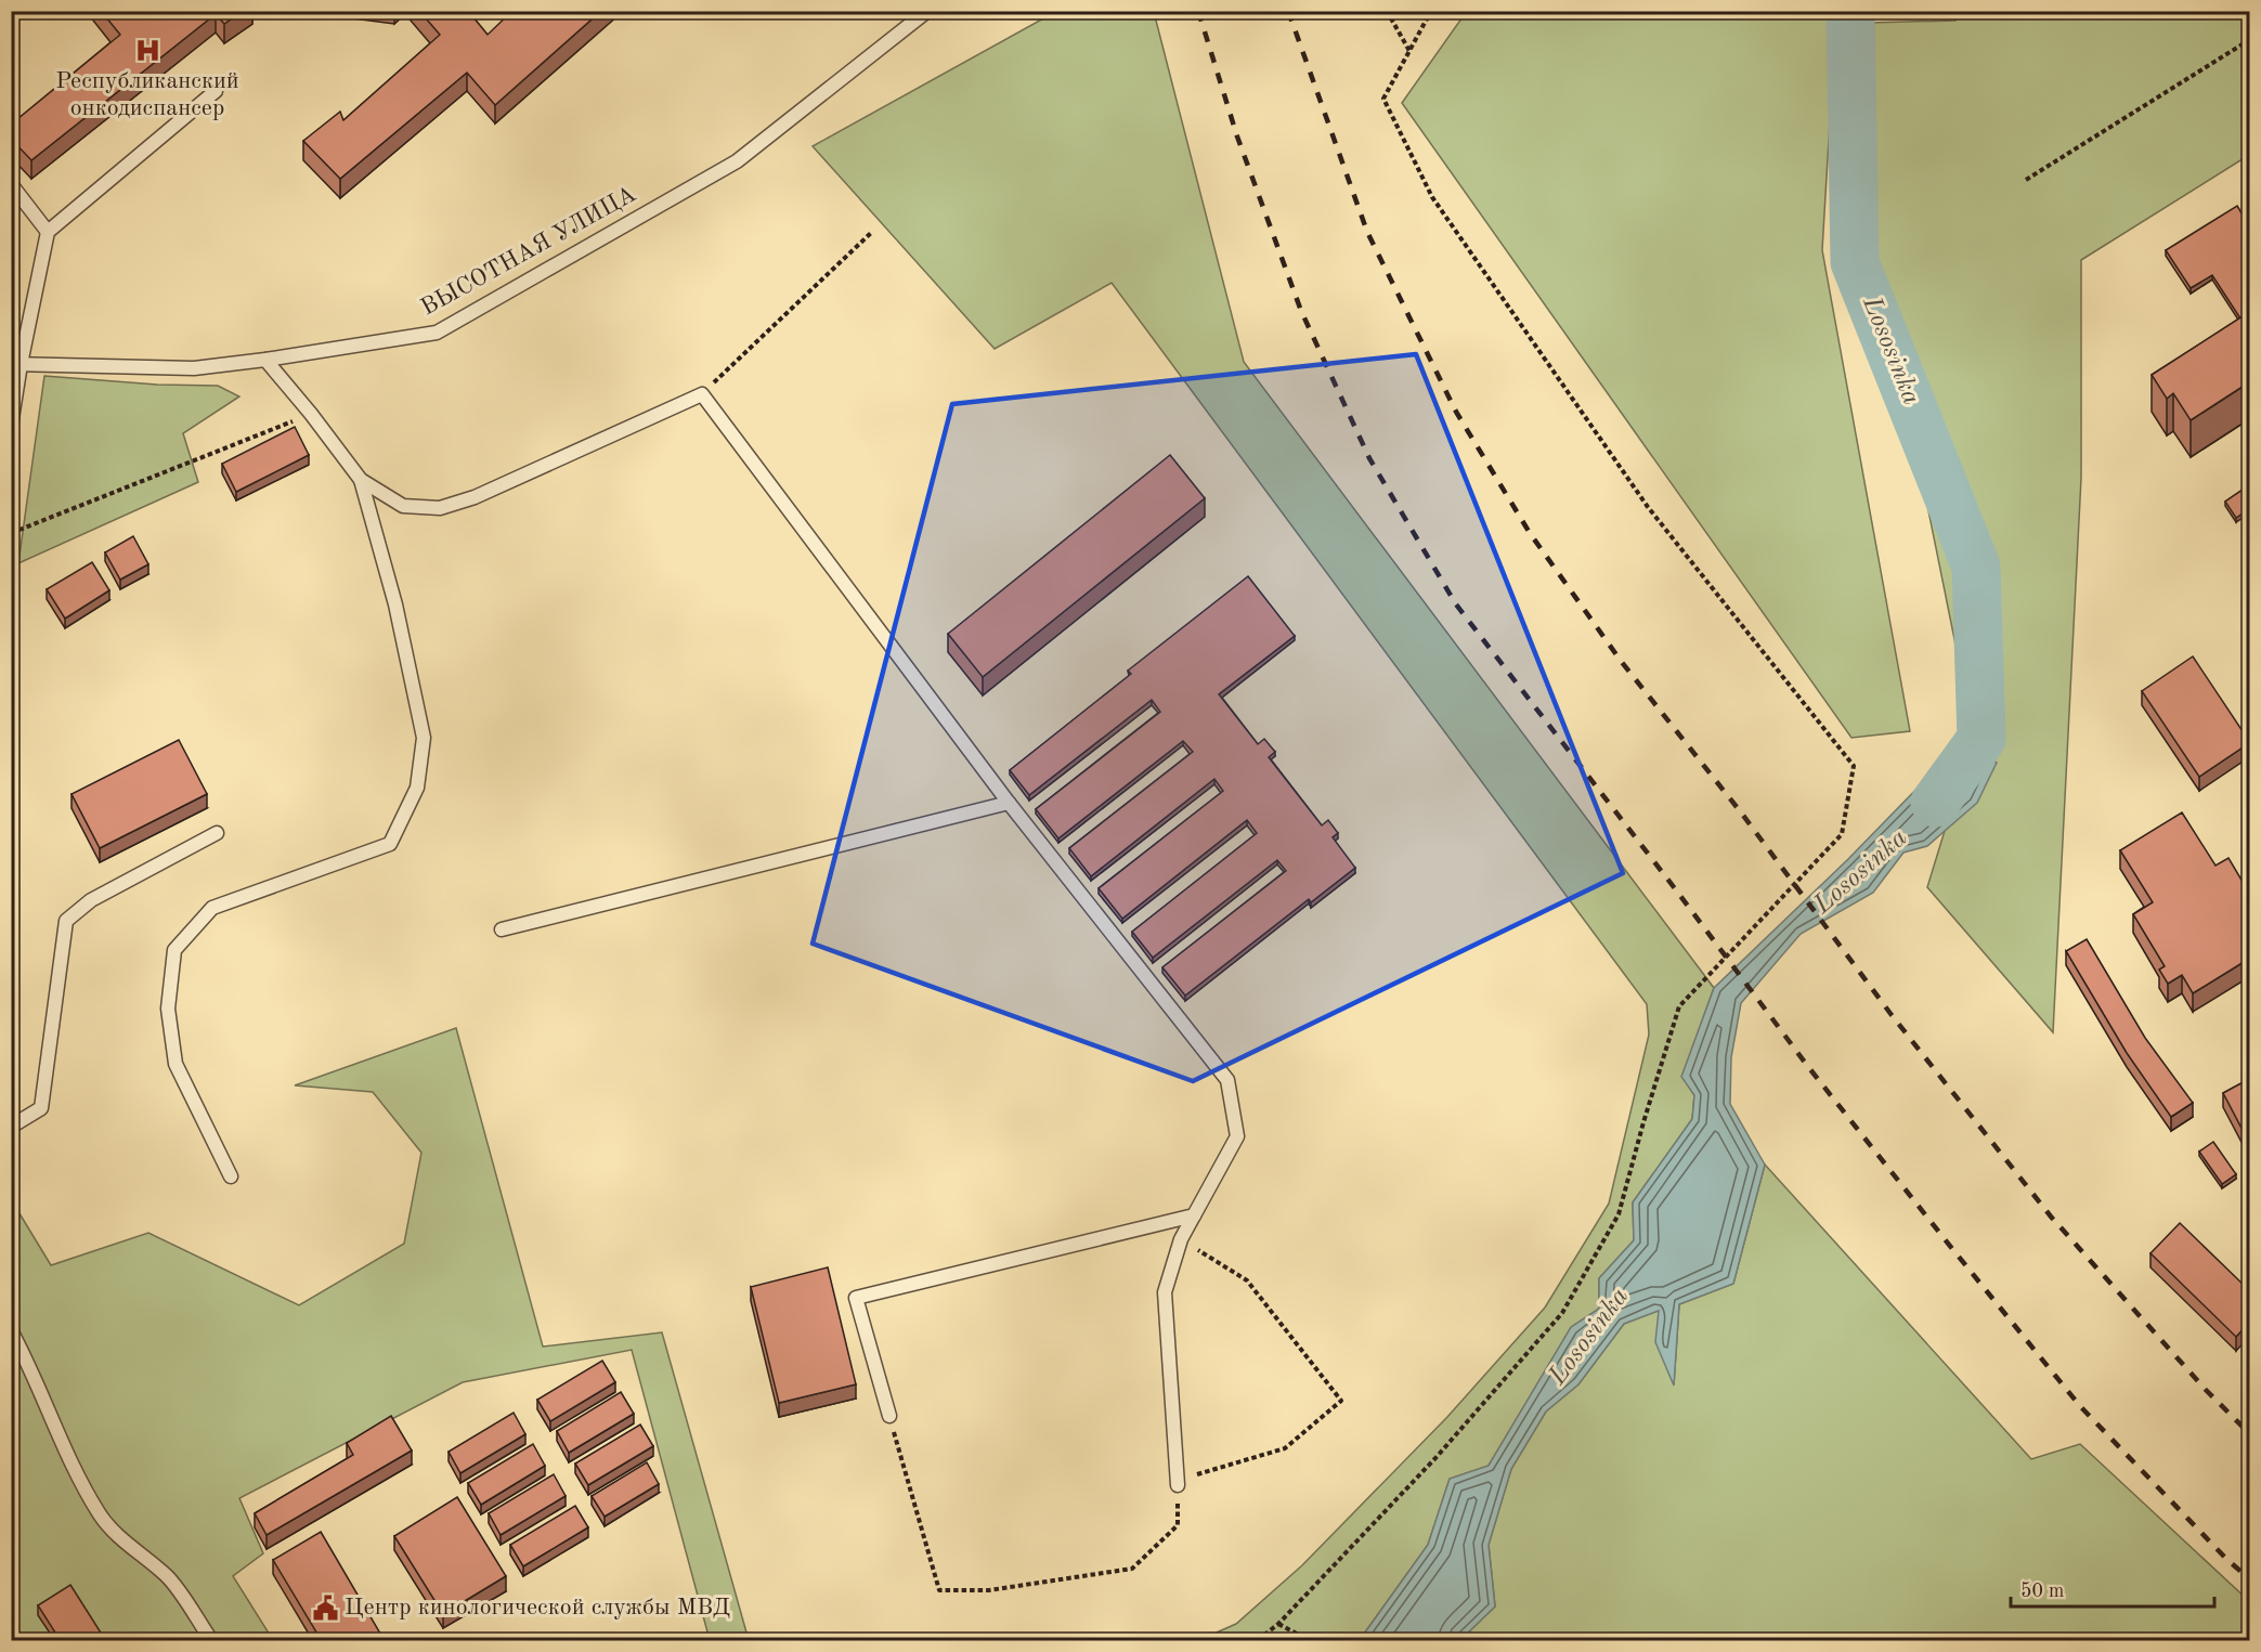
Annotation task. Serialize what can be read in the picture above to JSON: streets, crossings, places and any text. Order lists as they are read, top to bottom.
{
  "streets": {
    "lane": ["ВЫСОТНАЯ УЛИЦА"]
  },
  "water": ["Lososinka"],
  "places": {
    "hospital": ["Республиканский онкодиспансер"],
    "public building": ["Центр кинологической службы МВД"]
  },
  "scale_bar": "50 m"
}
